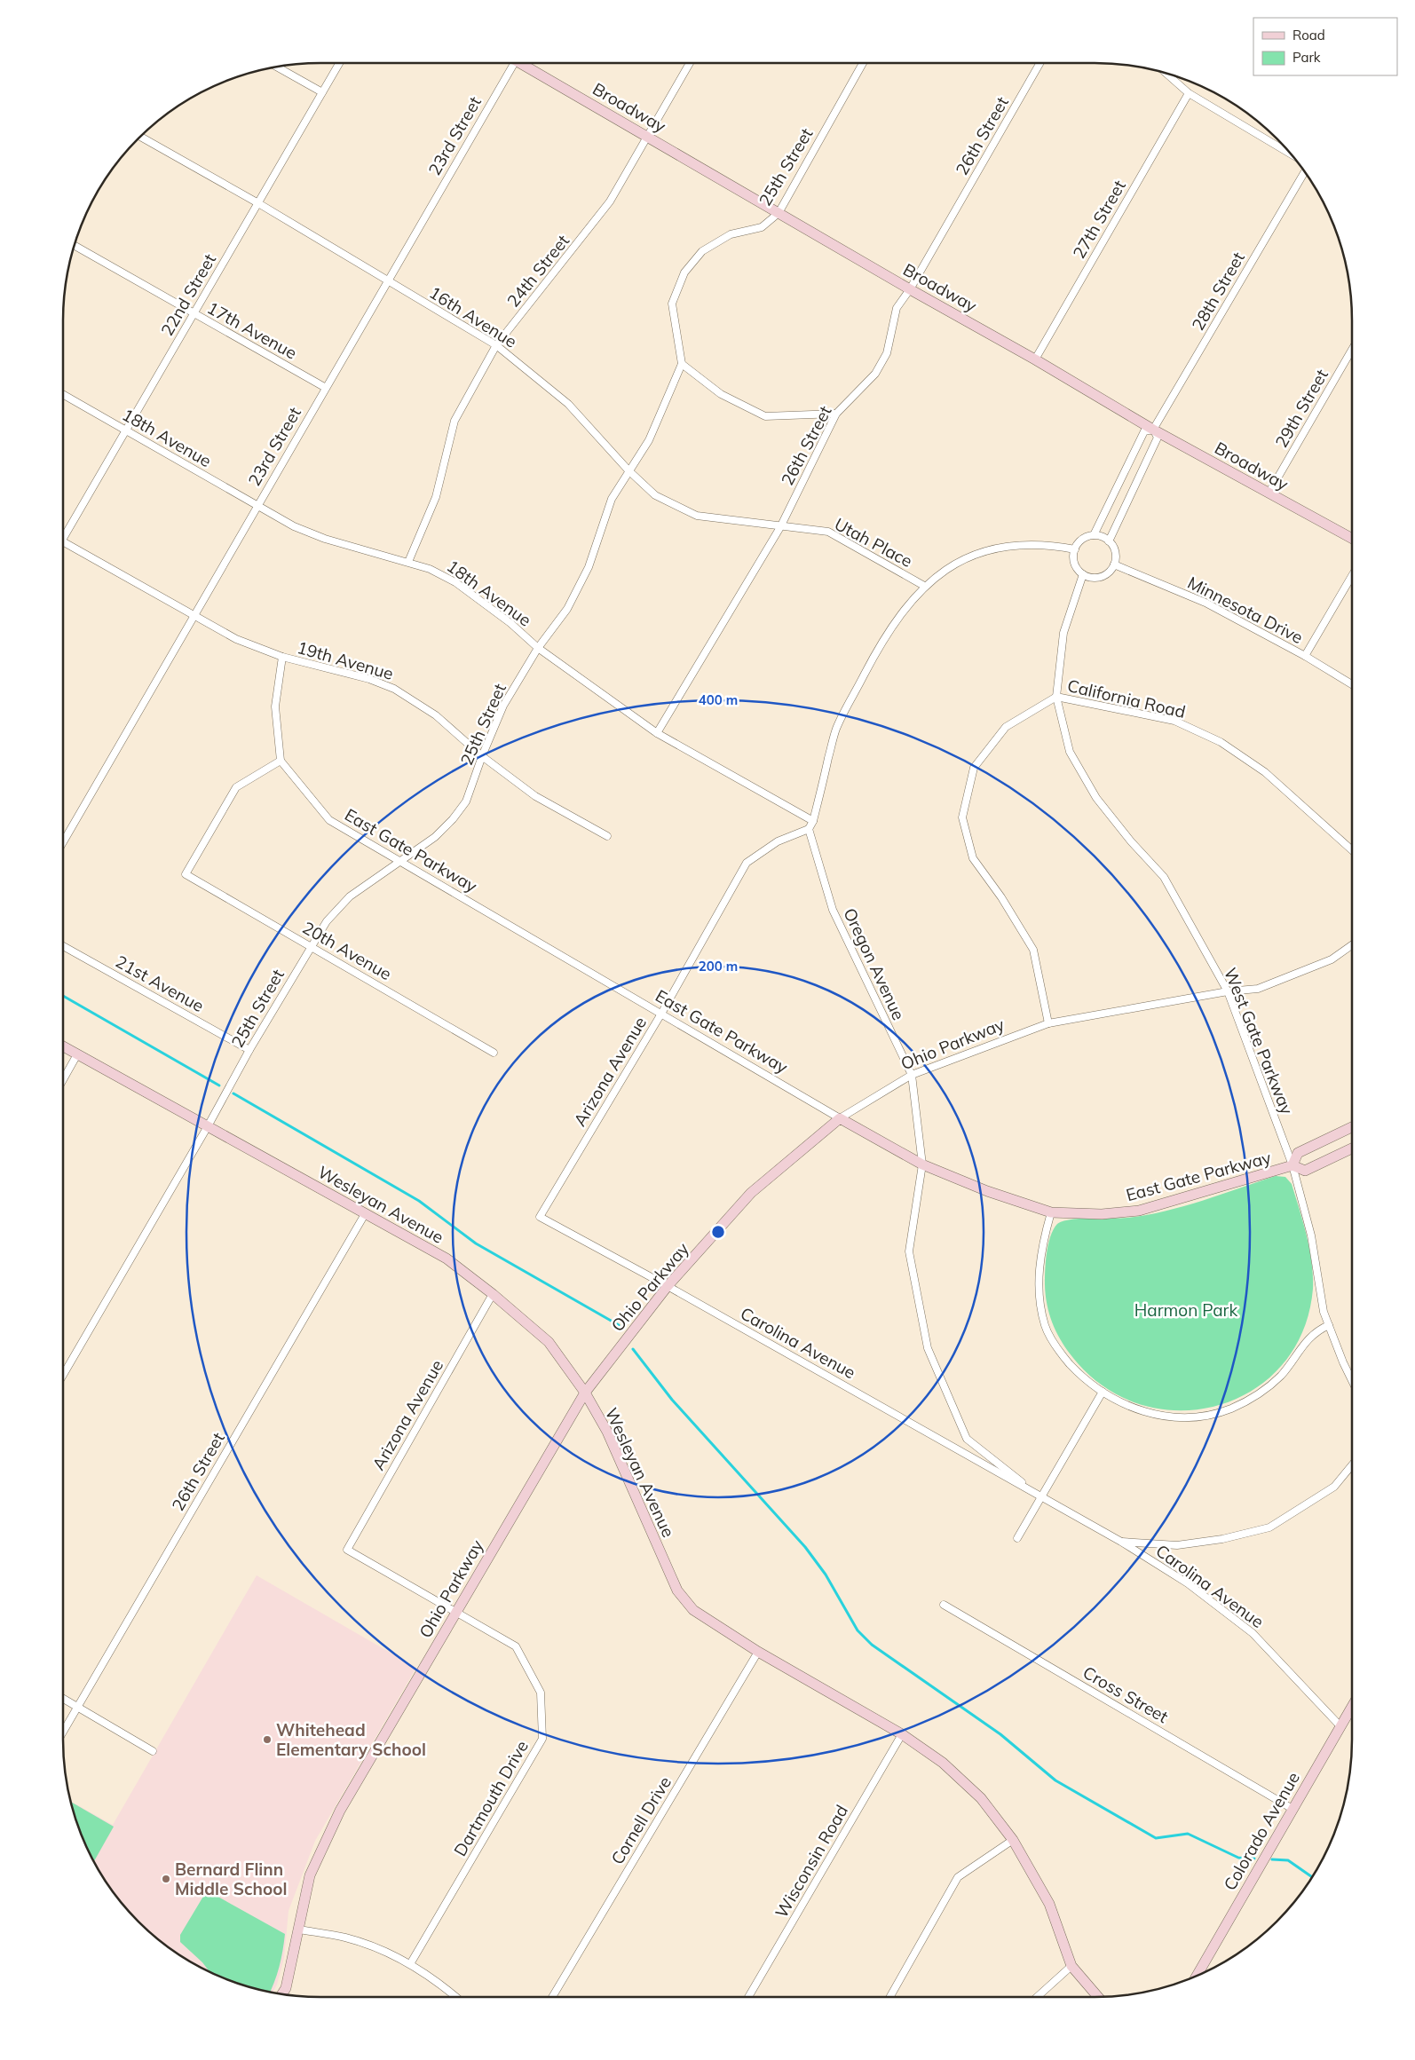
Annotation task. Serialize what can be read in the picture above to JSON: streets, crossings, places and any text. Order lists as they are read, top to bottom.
{
  "streets": {
    "street": [
      "Broadway",
      "23rd Street",
      "26th Street",
      "25th Street",
      "27th Street",
      "24th Street",
      "28th Street",
      "22nd Street",
      "16th Avenue",
      "17th Avenue",
      "29th Street",
      "18th Avenue",
      "Utah Place",
      "Minnesota Drive",
      "19th Avenue",
      "California Road",
      "East Gate Parkway",
      "20th Avenue",
      "Oregon Avenue",
      "21st Avenue",
      "West Gate Parkway",
      "Ohio Parkway",
      "Arizona Avenue",
      "Wesleyan Avenue",
      "Carolina Avenue",
      "Cross Street",
      "Dartmouth Drive",
      "Cornell Drive",
      "Colorado Avenue",
      "Wisconsin Road"
    ]
  },
  "crossings": [
    ["Broadway", "26th Street"],
    ["Broadway", "25th Street"],
    ["Broadway", "27th Street"],
    ["Broadway", "24th Street"],
    ["Broadway", "28th Street"],
    ["Broadway", "29th Street"],
    ["23rd Street", "16th Avenue"],
    ["23rd Street", "17th Avenue"],
    ["23rd Street", "18th Avenue"],
    ["23rd Street", "19th Avenue"],
    ["26th Street", "16th Avenue"],
    ["26th Street", "18th Avenue"],
    ["26th Street", "Utah Place"],
    ["26th Street", "Wesleyan Avenue"],
    ["25th Street", "16th Avenue"],
    ["25th Street", "18th Avenue"],
    ["25th Street", "19th Avenue"],
    ["25th Street", "East Gate Parkway"],
    ["25th Street", "20th Avenue"],
    ["25th Street", "21st Avenue"],
    ["25th Street", "Wesleyan Avenue"],
    ["24th Street", "16th Avenue"],
    ["24th Street", "18th Avenue"],
    ["22nd Street", "16th Avenue"],
    ["22nd Street", "17th Avenue"],
    ["22nd Street", "18th Avenue"],
    ["16th Avenue", "Utah Place"],
    ["Minnesota Drive", "West Gate Parkway"],
    ["California Road", "West Gate Parkway"],
    ["East Gate Parkway", "20th Avenue"],
    ["East Gate Parkway", "Oregon Avenue"],
    ["East Gate Parkway", "West Gate Parkway"],
    ["East Gate Parkway", "Ohio Parkway"],
    ["East Gate Parkway", "Arizona Avenue"],
    ["Oregon Avenue", "Ohio Parkway"],
    ["Oregon Avenue", "Arizona Avenue"],
    ["Oregon Avenue", "Carolina Avenue"],
    ["West Gate Parkway", "Ohio Parkway"],
    ["Ohio Parkway", "Wesleyan Avenue"],
    ["Ohio Parkway", "Carolina Avenue"],
    ["Ohio Parkway", "Dartmouth Drive"],
    ["Arizona Avenue", "Wesleyan Avenue"],
    ["Arizona Avenue", "Carolina Avenue"],
    ["Arizona Avenue", "Dartmouth Drive"],
    ["Wesleyan Avenue", "Cornell Drive"],
    ["Wesleyan Avenue", "Wisconsin Road"],
    ["Carolina Avenue", "Colorado Avenue"],
    ["Cross Street", "Colorado Avenue"]
  ],
  "parks": ["Harmon Park"],
  "places": ["Whitehead Elementary School", "Bernard Flinn Middle School"],
  "legend": ["Road", "Park"],
  "rings": ["400 m", "200 m"]
}
